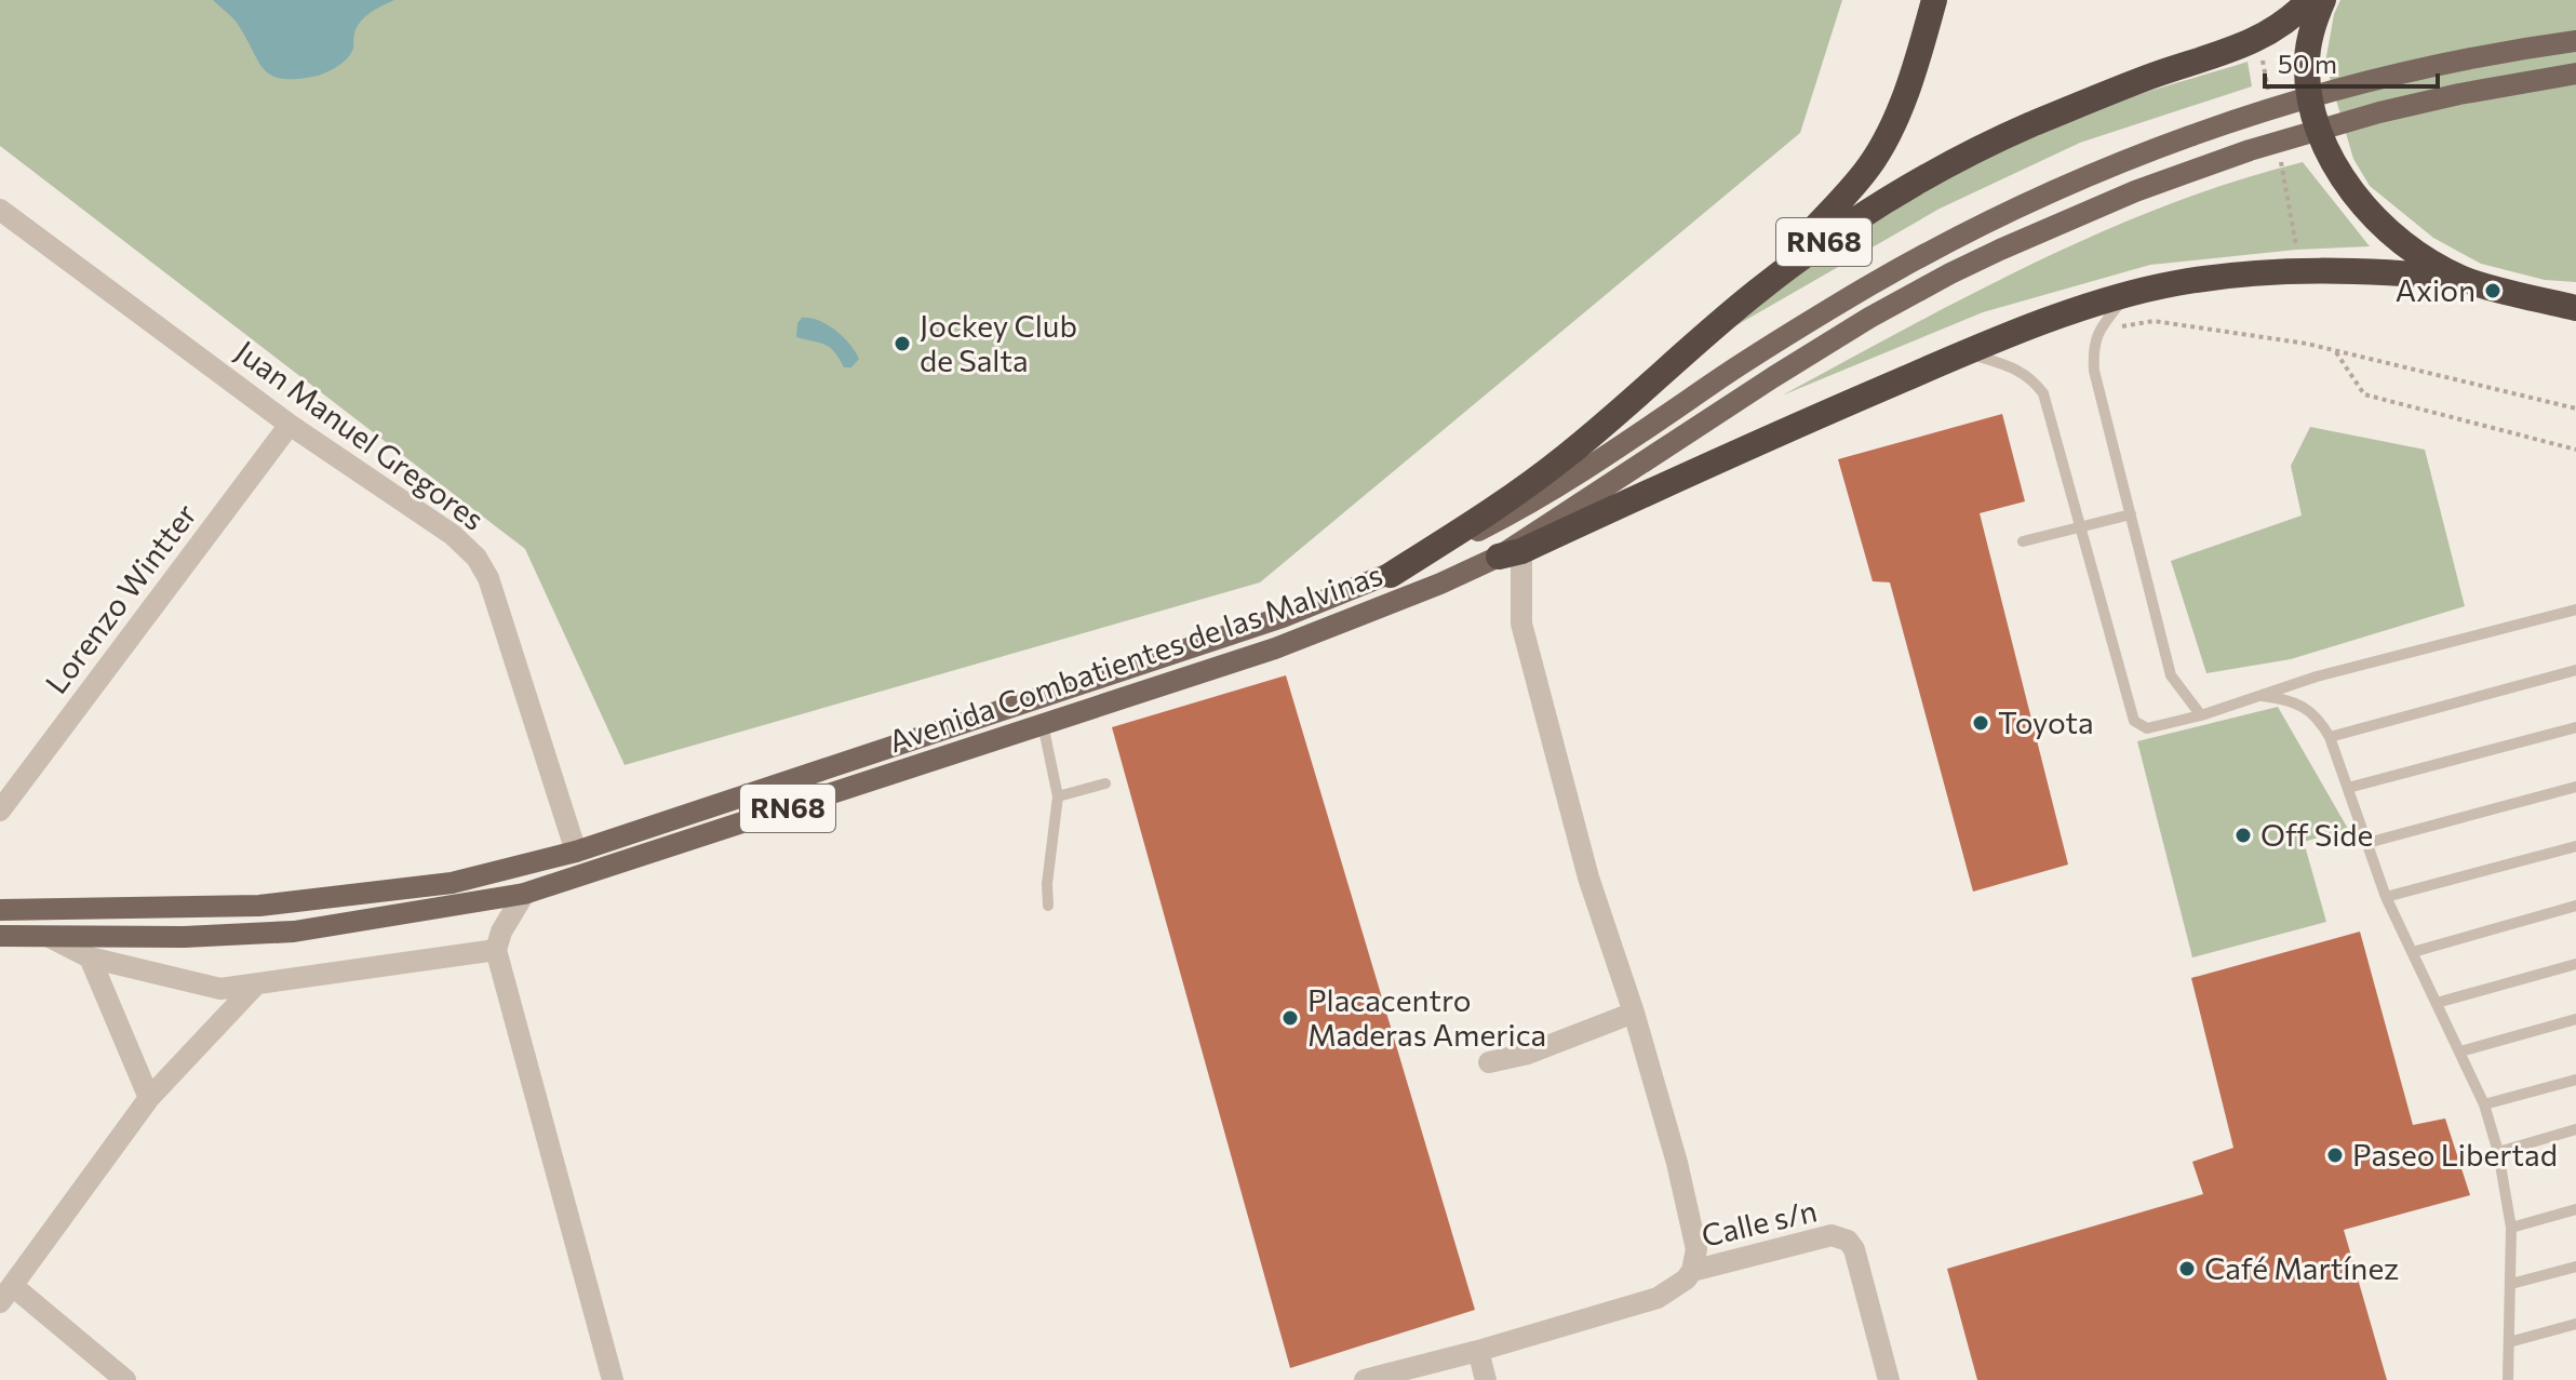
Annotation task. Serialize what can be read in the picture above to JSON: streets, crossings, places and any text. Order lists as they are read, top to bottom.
{
  "streets": {
    "highway": ["RN68"],
    "main road": ["Avenida Combatientes de las Malvinas"],
    "street": ["Juan Manuel Gregores", "Lorenzo Wintter", "Calle s/n"]
  },
  "crossings": [
    ["RN68", "Avenida Combatientes de las Malvinas"],
    ["Juan Manuel Gregores", "Lorenzo Wintter"],
    ["Juan Manuel Gregores", "Avenida Combatientes de las Malvinas"]
  ],
  "places": [
    "Axion",
    "Jockey Club de Salta",
    "Toyota",
    "Off Side",
    "Placacentro Maderas America",
    "Paseo Libertad",
    "Café Martínez"
  ],
  "scale_bar": "50 m"
}
